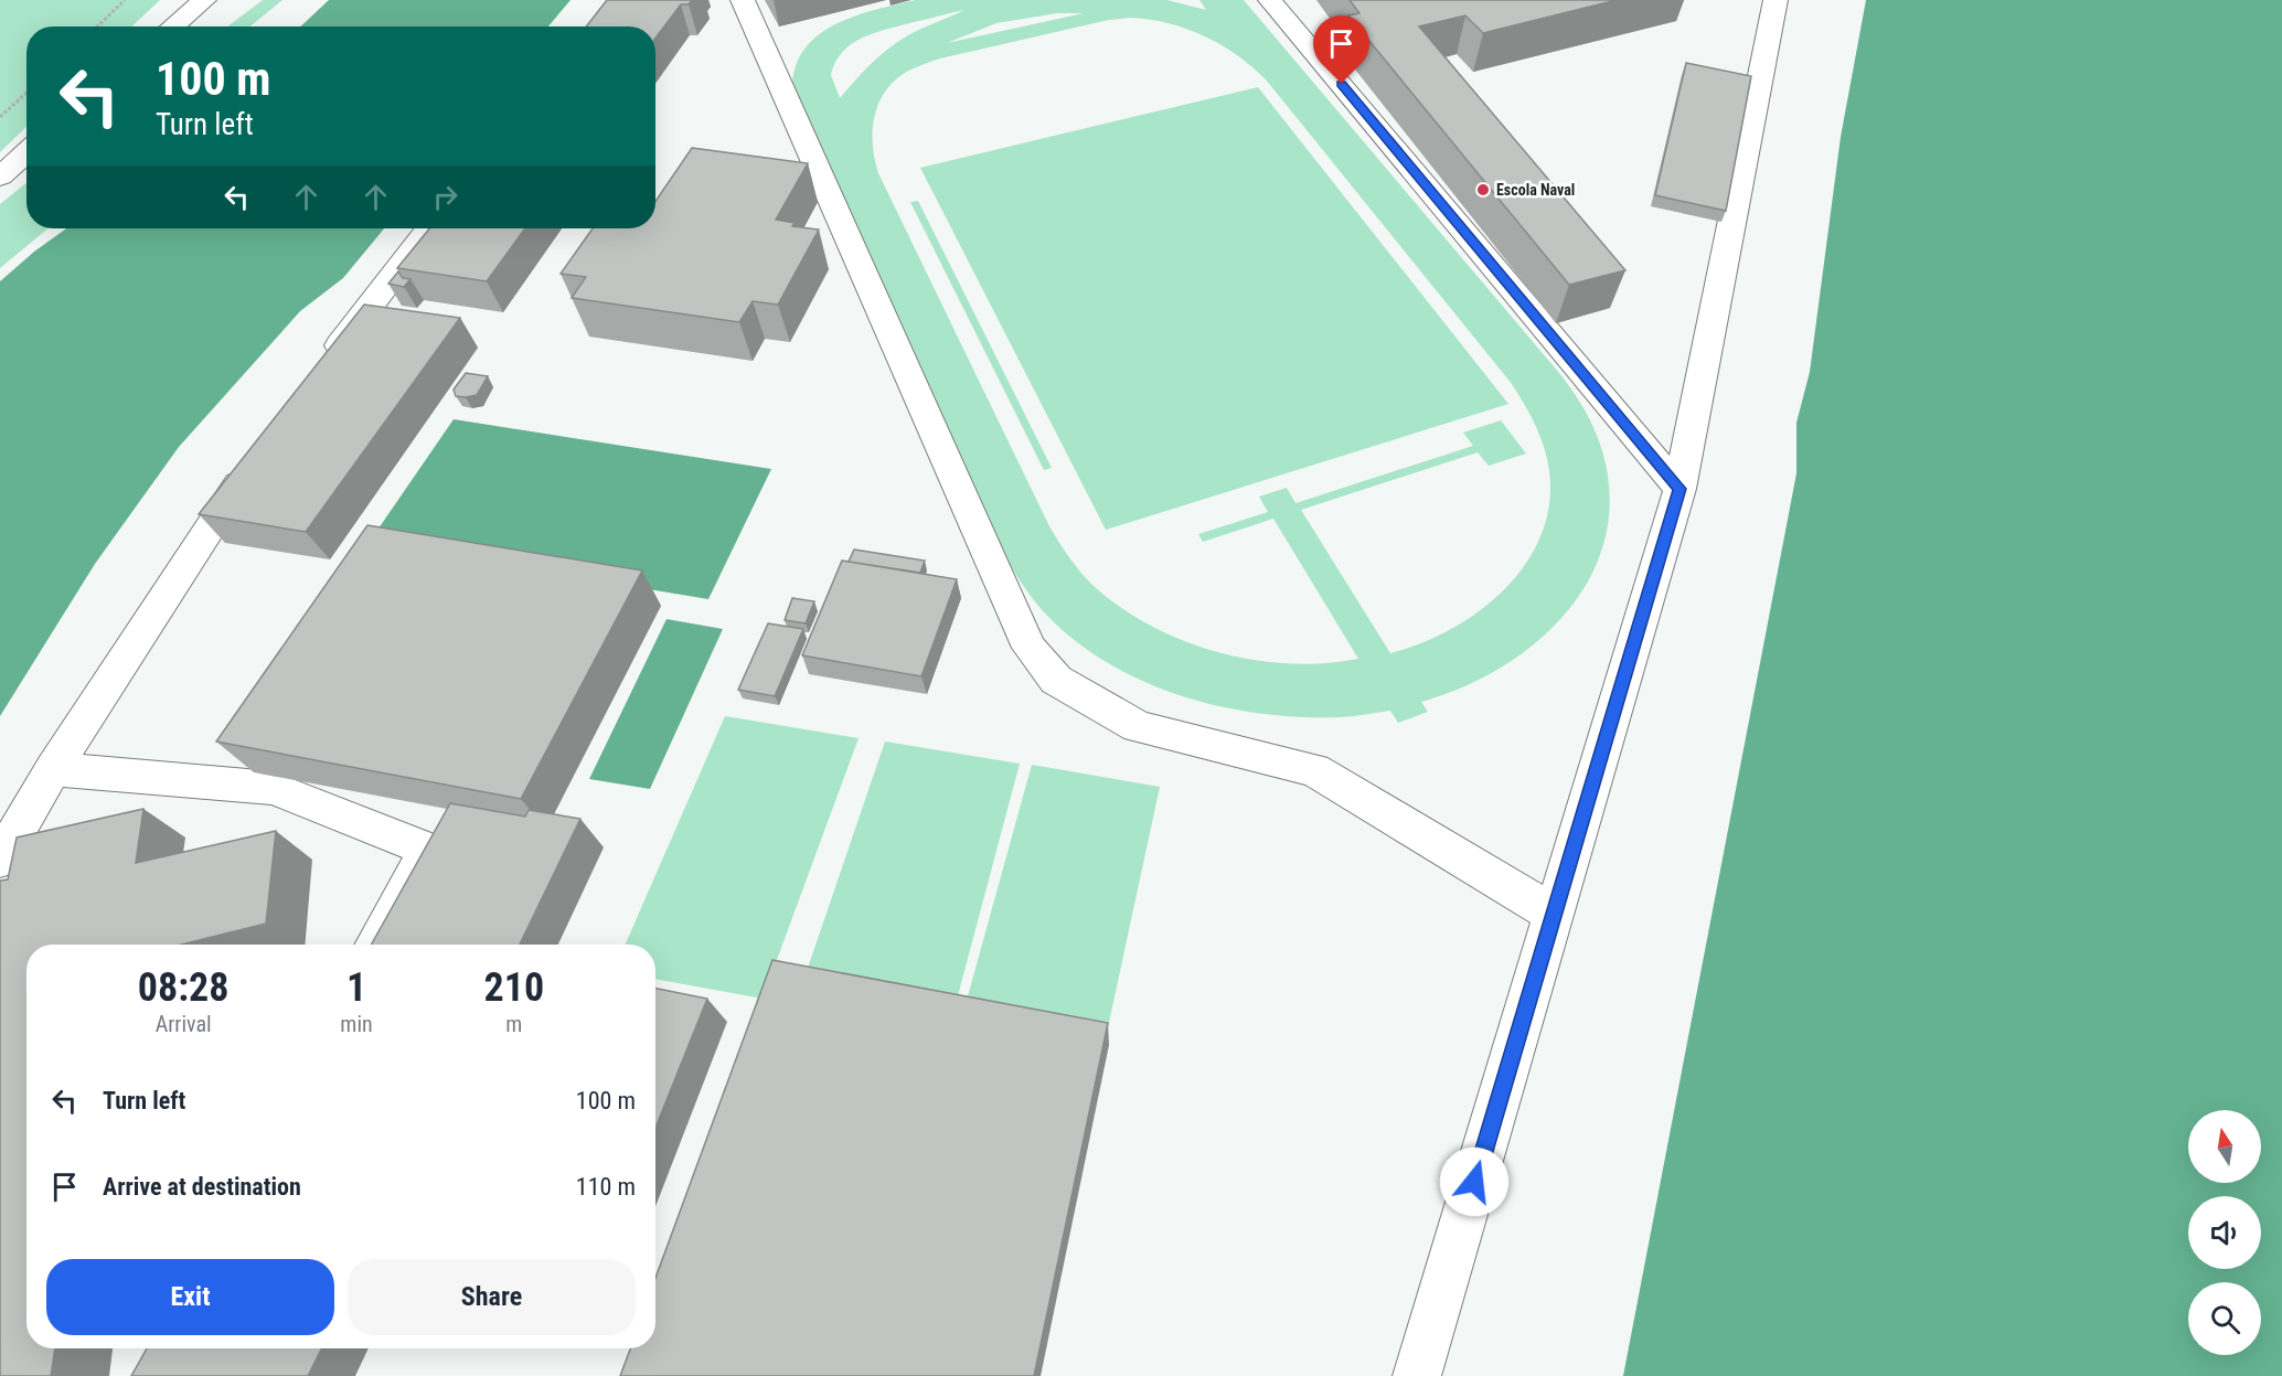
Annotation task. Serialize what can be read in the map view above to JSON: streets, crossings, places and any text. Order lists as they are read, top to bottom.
{
  "places": ["Escola Naval"],
  "north": "top",
  "page": {
    "turn": ["100 m", "Turn left"],
    "eta": [
      "08:28",
      "Arrival",
      "1",
      "min",
      "210",
      "m"
    ],
    "list": [
      {
        "name": "Turn left",
        "value": "100 m"
      },
      {
        "name": "Arrive at destination",
        "value": "110 m"
      }
    ],
    "buttons": ["Exit", "Share"]
  }
}
